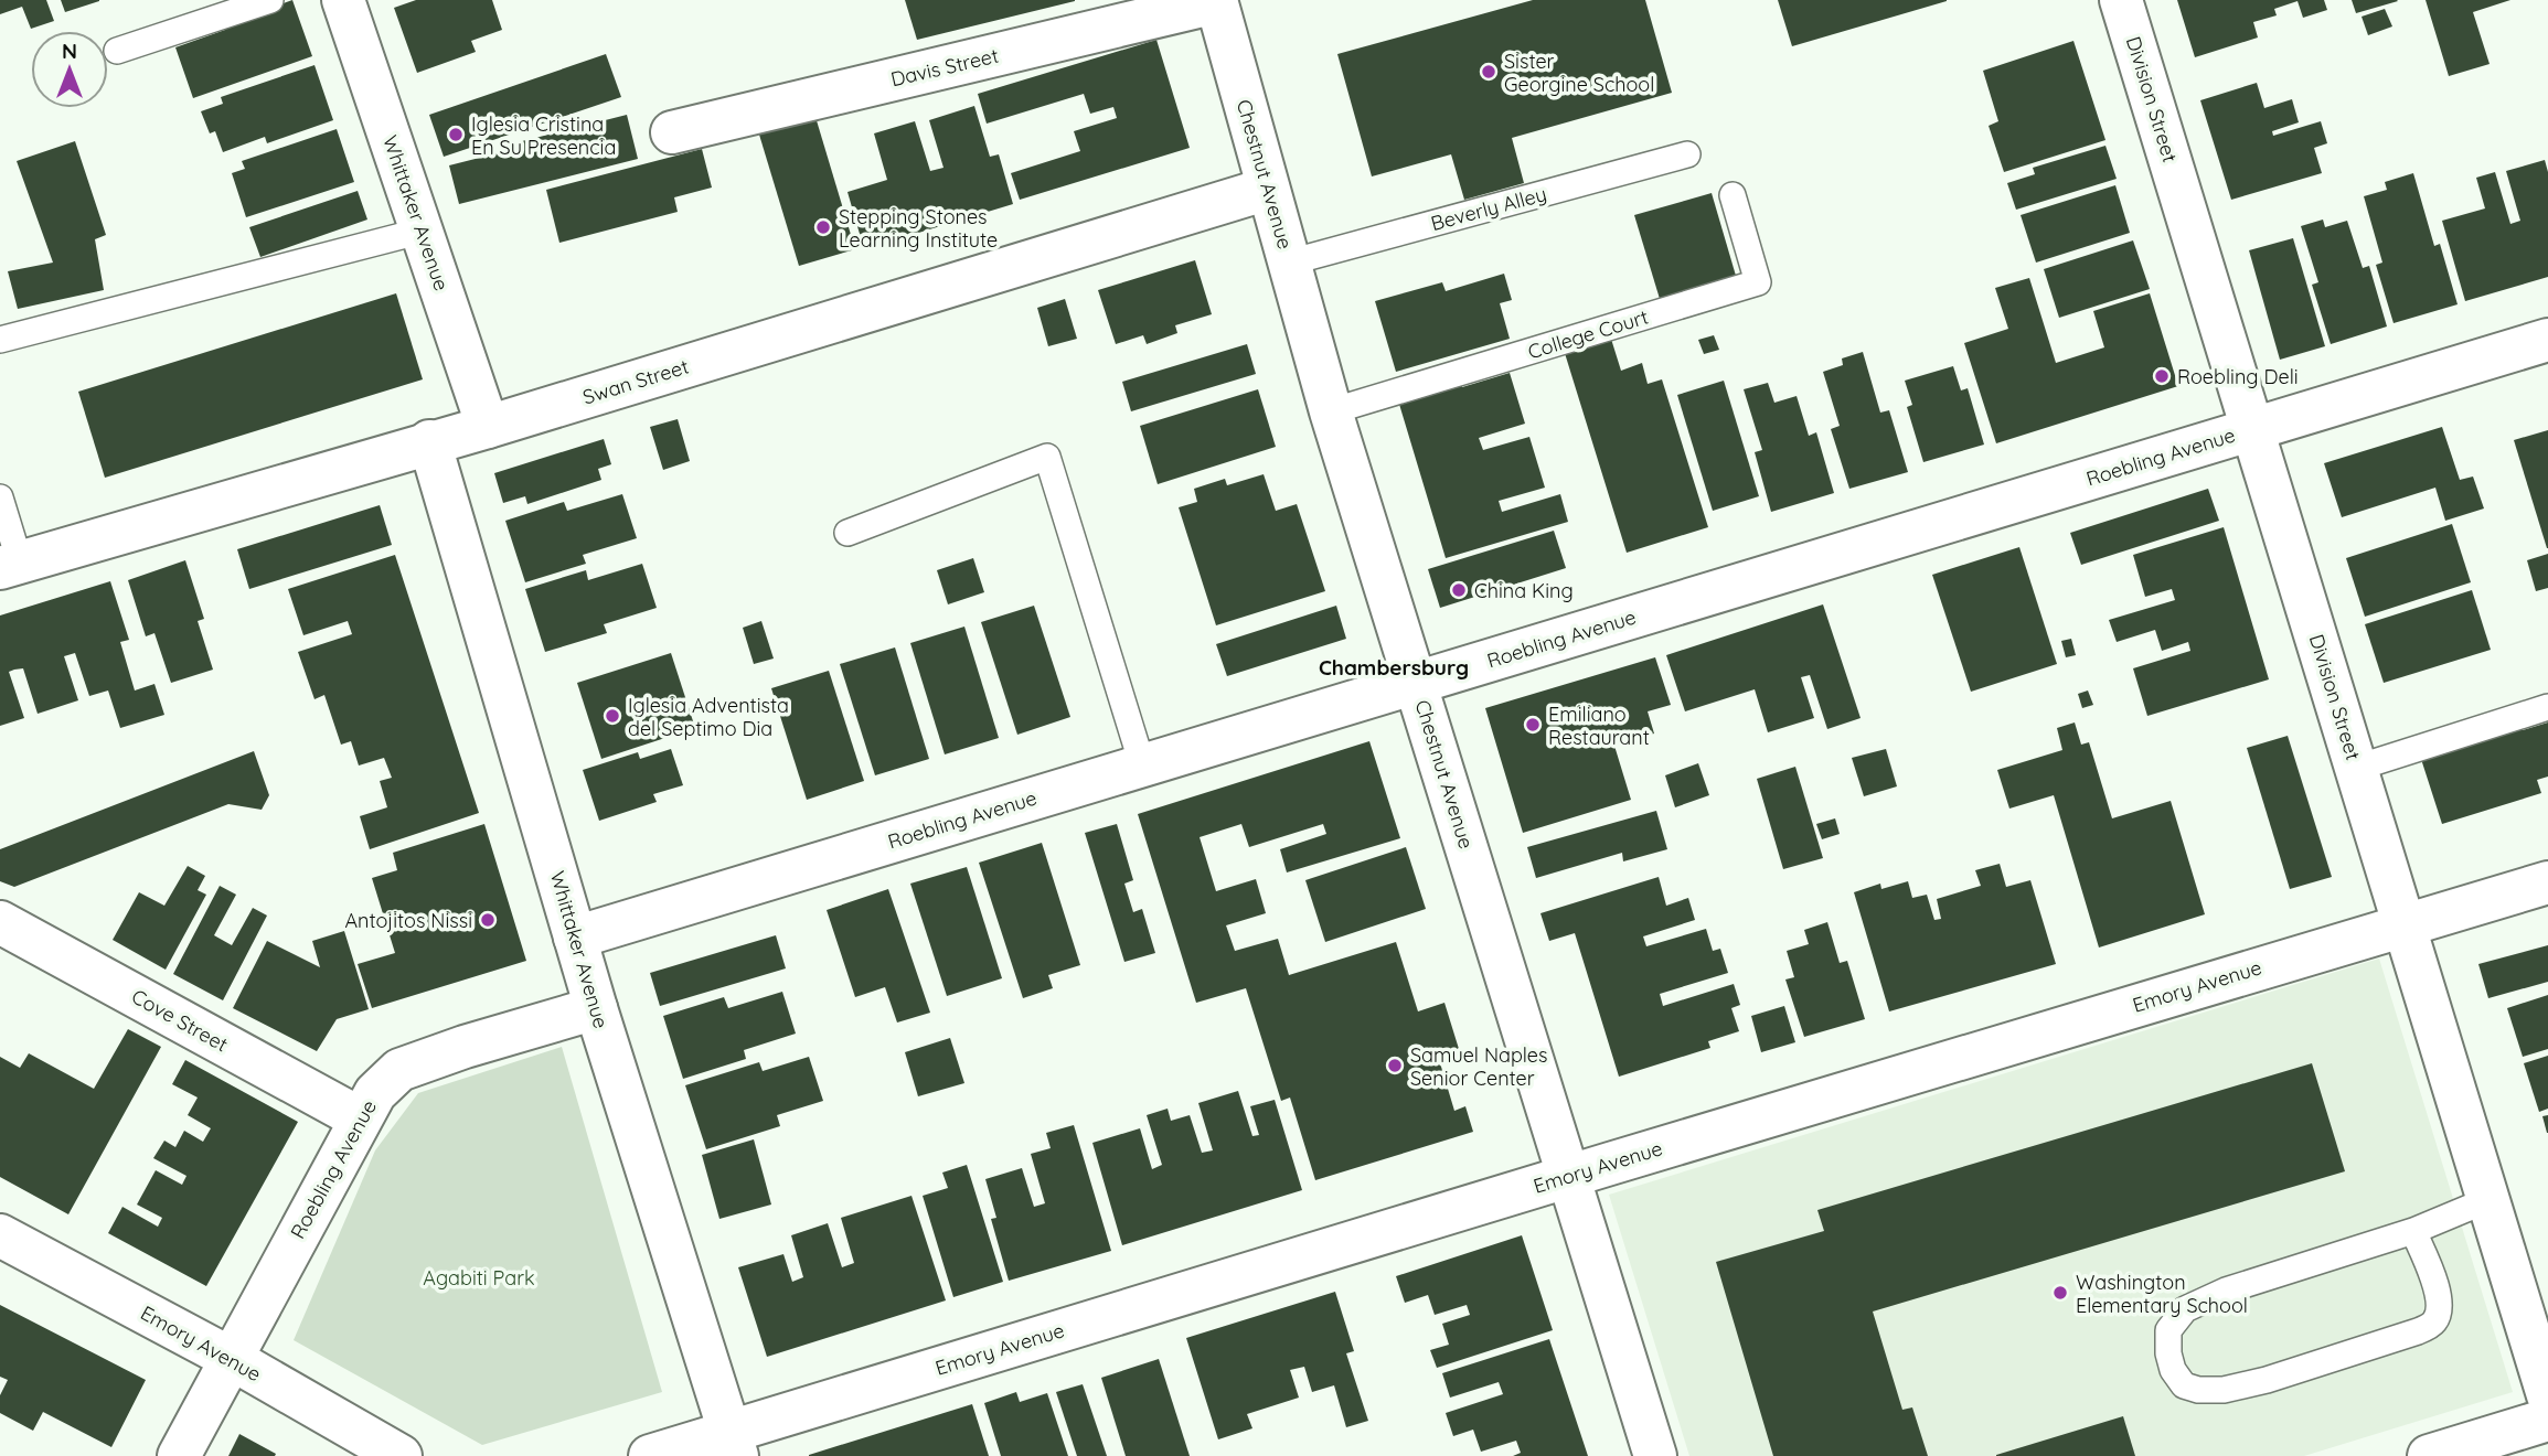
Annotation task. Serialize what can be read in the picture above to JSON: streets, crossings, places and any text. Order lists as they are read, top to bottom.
{
  "streets": {
    "street": [
      "Davis Street",
      "Division Street",
      "Chestnut Avenue",
      "Whittaker Avenue",
      "Swan Street",
      "Roebling Avenue",
      "Emory Avenue",
      "Cove Street"
    ],
    "lane": ["Beverly Alley", "College Court"]
  },
  "crossings": [
    ["Davis Street", "Chestnut Avenue"],
    ["Division Street", "Roebling Avenue"],
    ["Division Street", "Emory Avenue"],
    ["Chestnut Avenue", "Beverly Alley"],
    ["Chestnut Avenue", "College Court"],
    ["Chestnut Avenue", "Swan Street"],
    ["Chestnut Avenue", "Roebling Avenue"],
    ["Chestnut Avenue", "Emory Avenue"],
    ["Whittaker Avenue", "Swan Street"],
    ["Whittaker Avenue", "Roebling Avenue"],
    ["Whittaker Avenue", "Emory Avenue"],
    ["Roebling Avenue", "Emory Avenue"],
    ["Roebling Avenue", "Cove Street"]
  ],
  "districts": ["Chambersburg"],
  "parks": ["Agabiti Park"],
  "places": [
    "Sister Georgine School",
    "Iglesia Cristina En Su Presencia",
    "Stepping Stones Learning Institute",
    "Roebling Deli",
    "China King",
    "Iglesia Adventista del Septimo Dia",
    "Emiliano Restaurant",
    "Antojitos Nissi",
    "Samuel Naples Senior Center",
    "Washington Elementary School"
  ],
  "north": "top"
}
